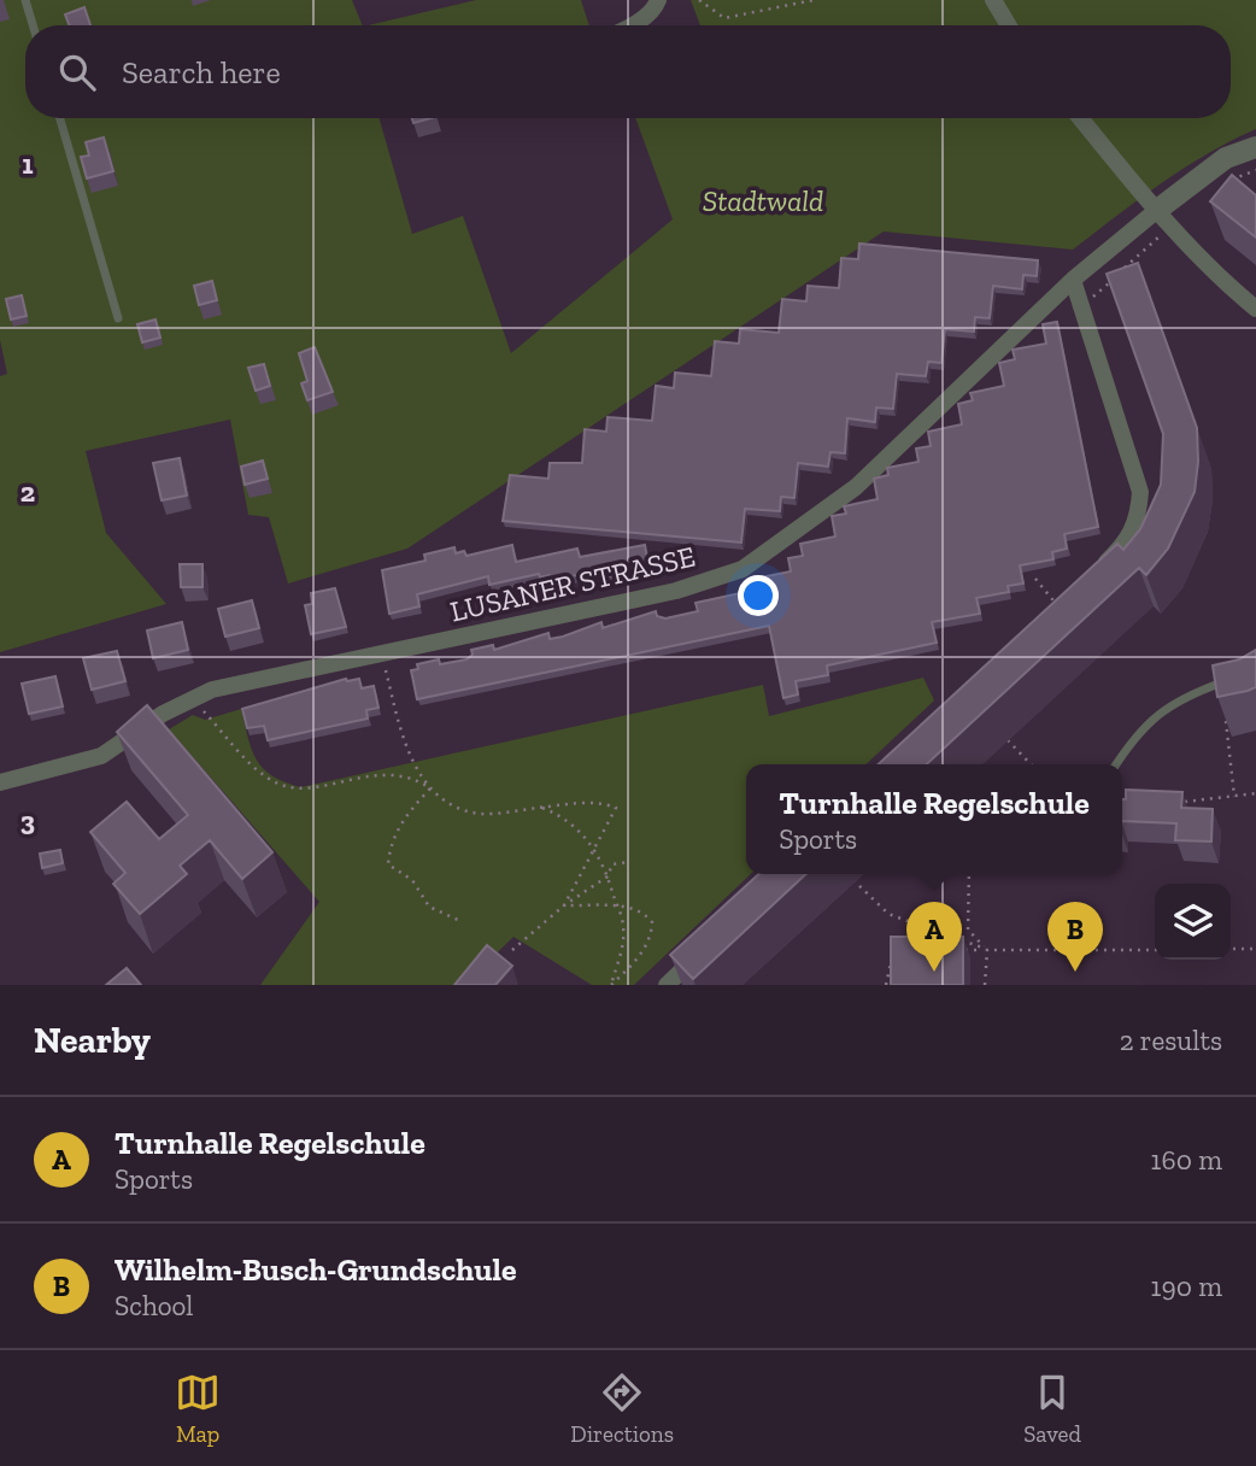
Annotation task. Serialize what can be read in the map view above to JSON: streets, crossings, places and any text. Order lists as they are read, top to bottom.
{
  "streets": {
    "street": ["LUSANER STRASSE"]
  },
  "parks": ["Stadtwald"],
  "page": {
    "search": "Search here",
    "popup": ["Turnhalle Regelschule", "Sports"],
    "pins": ["A", "B"],
    "heading": ["Nearby", "2 results"],
    "list": [
      {
        "mark": "A",
        "name": "Turnhalle Regelschule",
        "note": "Sports",
        "value": "160 m"
      },
      {
        "mark": "B",
        "name": "Wilhelm-Busch-Grundschule",
        "note": "School",
        "value": "190 m"
      }
    ],
    "nav": ["Map", "Directions", "Saved"]
  },
  "grid": {
    "rows": ["1", "2", "3"]
  }
}
